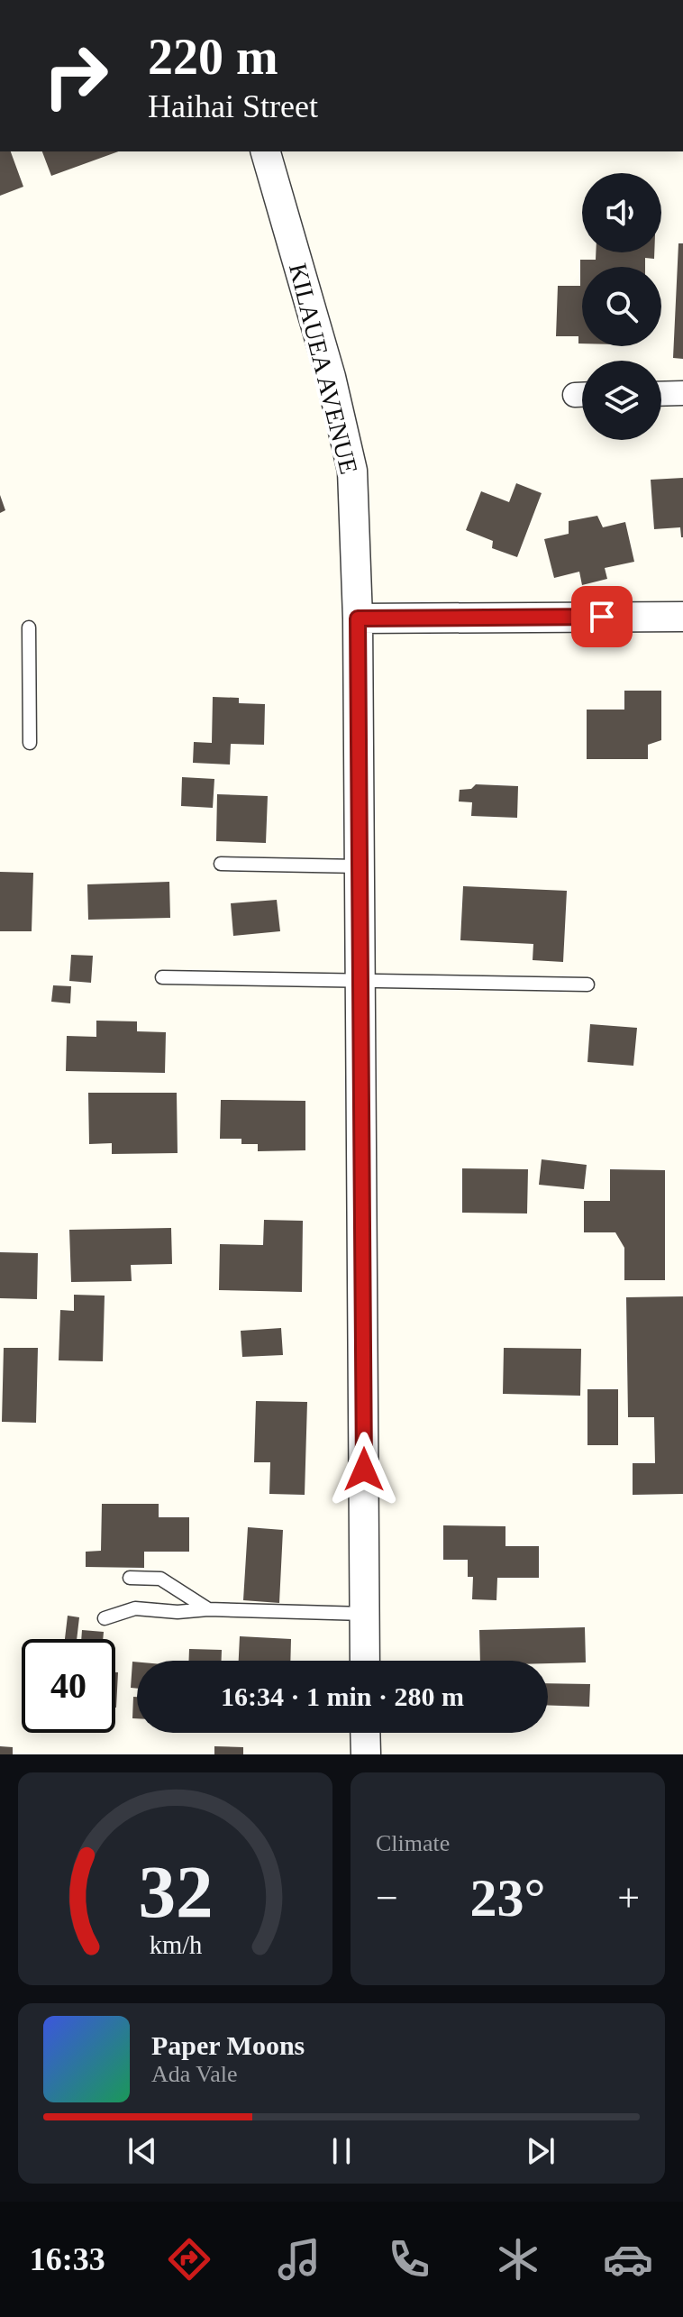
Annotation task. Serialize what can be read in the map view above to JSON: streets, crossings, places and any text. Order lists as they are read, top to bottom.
{
  "streets": {
    "street": ["KILAUEA AVENUE"]
  },
  "page": {
    "turn": ["220 m", "Haihai Street"],
    "limit": "40",
    "trip": "16:34 · 1 min · 280 m",
    "tile": "Climate",
    "heat": ["−", "23°", "+"],
    "song": ["Paper Moons", "Ada Vale"],
    "tabs": "16:33",
    "gauge": ["32", "km/h"]
  }
}
